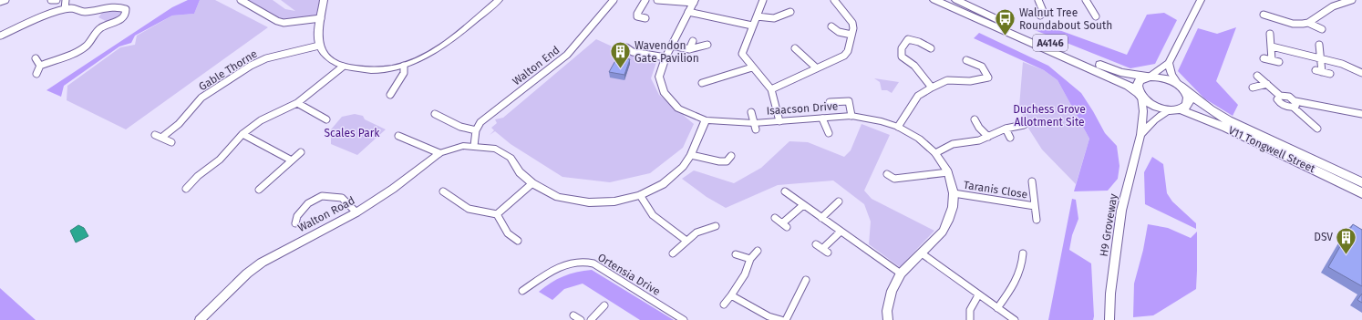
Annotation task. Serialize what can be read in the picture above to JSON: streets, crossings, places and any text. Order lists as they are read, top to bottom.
{
  "streets": {
    "highway": ["A4146", "V11 Tongwell Street"],
    "street": [
      "Walton End",
      "Gable Thorne",
      "Isaacson Drive",
      "Taranis Close",
      "Walton Road",
      "H9 Groveway",
      "Ortensia Drive"
    ]
  },
  "crossings": [
    ["A4146", "V11 Tongwell Street"],
    ["A4146", "H9 Groveway"],
    ["Isaacson Drive", "Taranis Close"],
    ["Isaacson Drive", "Walton Road"],
    ["V11 Tongwell Street", "H9 Groveway"]
  ],
  "parks": ["Duchess Grove Allotment Site", "Scales Park"],
  "places": {
    "bus stop": ["Walnut Tree Roundabout South"],
    "building": ["Wavendon Gate Pavilion", "DSV"]
  }
}
